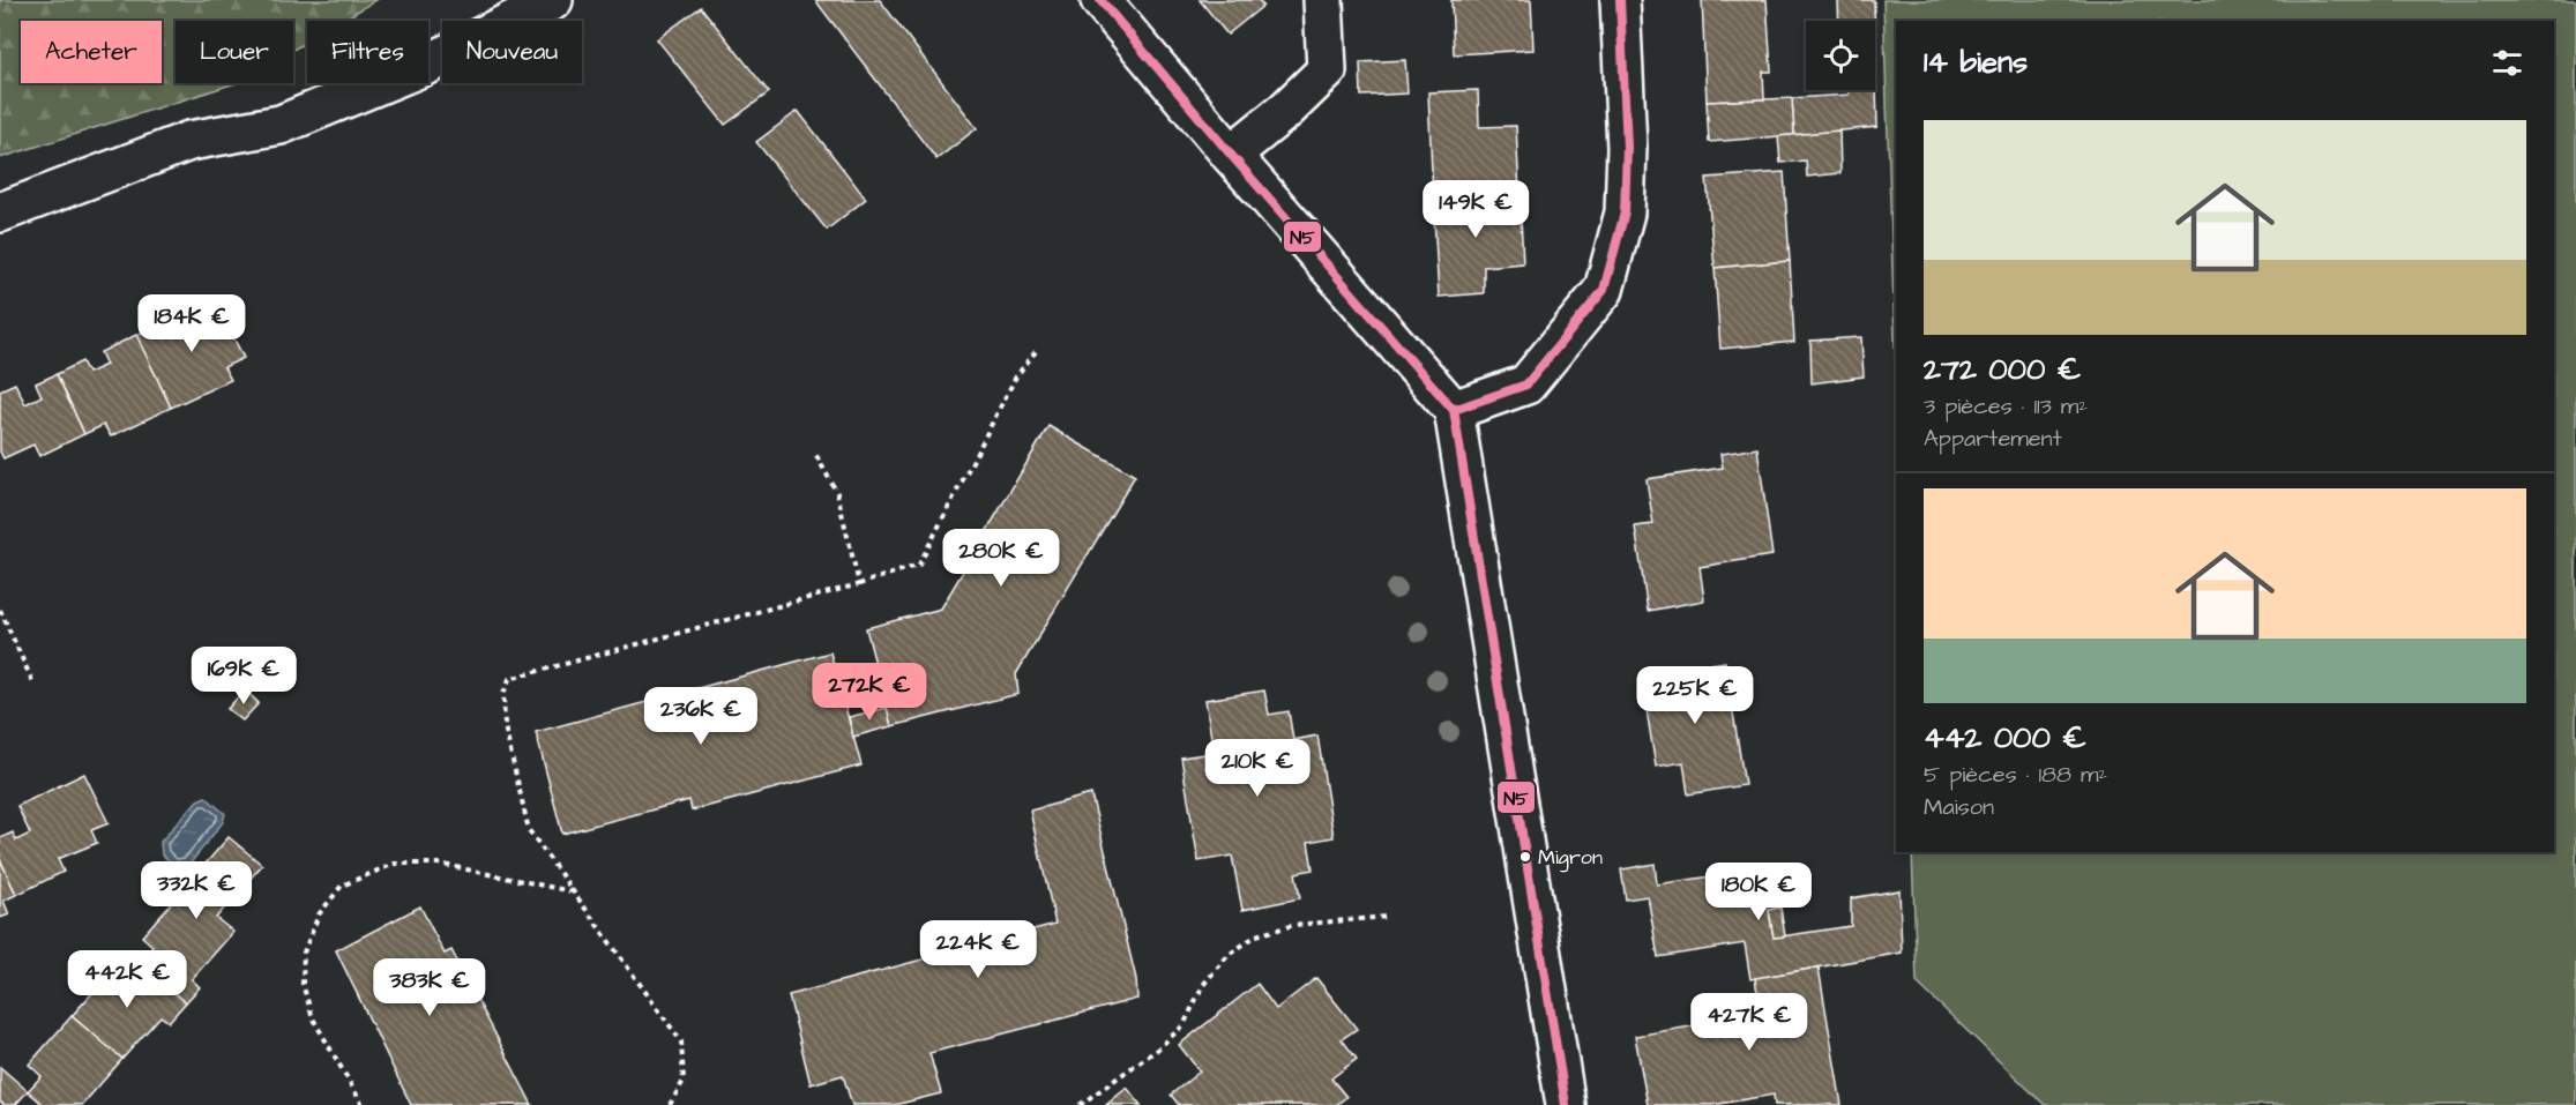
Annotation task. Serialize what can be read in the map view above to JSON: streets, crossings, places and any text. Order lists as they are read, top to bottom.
{
  "places": ["Migron"],
  "lines": ["transit line N5"],
  "page": {
    "chip": [
      "Acheter",
      "Louer",
      "Filtres",
      "Nouveau"
    ],
    "heading": "14 biens",
    "list": [
      {
        "name": "272 000 €",
        "note": "3 pièces · 113 m² · Appartement"
      },
      {
        "name": "442 000 €",
        "note": "5 pièces · 188 m² · Maison"
      }
    ],
    "price": [
      "149K €",
      "184K €",
      "280K €",
      "169K €",
      "272K €",
      "225K €",
      "236K €",
      "210K €",
      "332K €",
      "180K €",
      "224K €",
      "442K €",
      "383K €",
      "427K €"
    ]
  }
}
